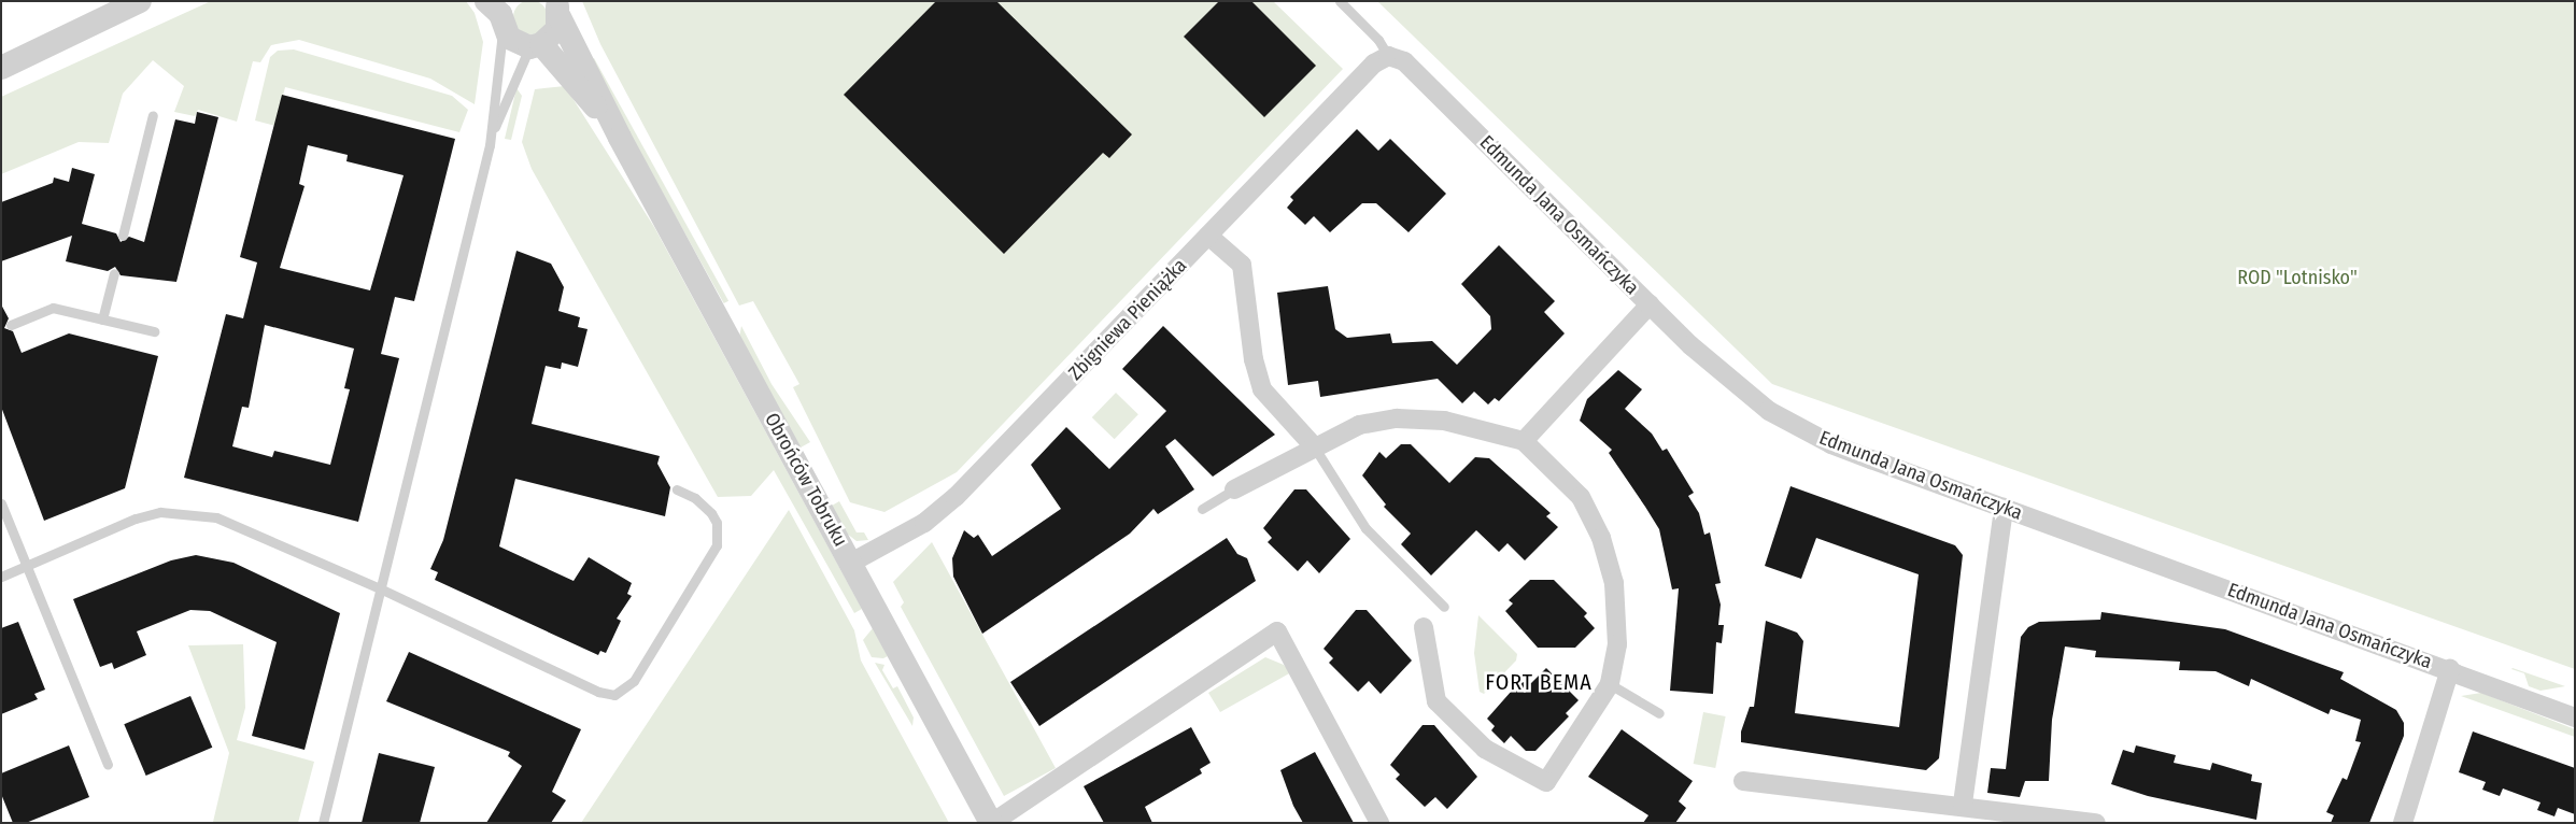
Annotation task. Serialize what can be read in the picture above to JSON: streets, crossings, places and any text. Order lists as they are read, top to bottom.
{
  "streets": {
    "street": ["Edmunda Jana Osmańczyka", "Zbigniewa Pieniążka", "Obrońców Tobruku"]
  },
  "crossings": [
    ["Edmunda Jana Osmańczyka", "Zbigniewa Pieniążka"],
    ["Zbigniewa Pieniążka", "Obrońców Tobruku"]
  ],
  "districts": ["FORT BEMA"],
  "parks": ["ROD \"Lotnisko\""]
}
